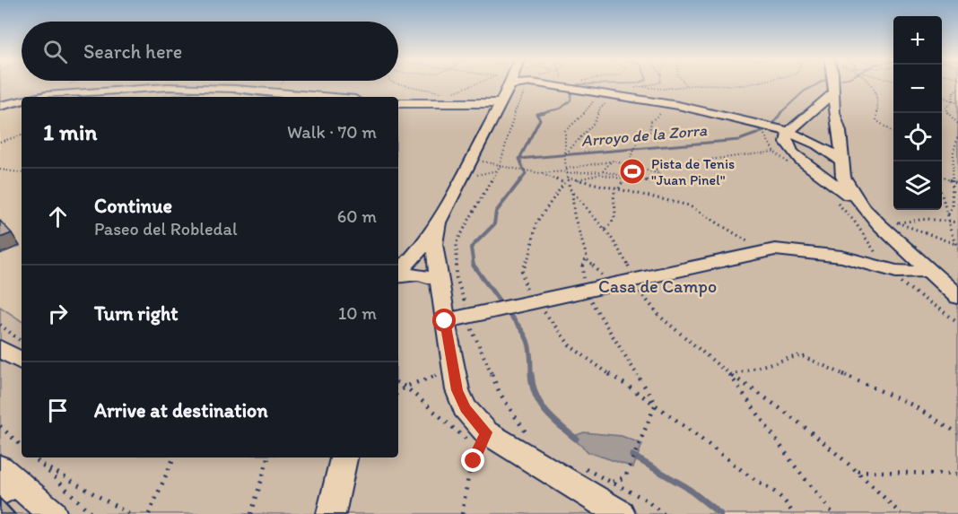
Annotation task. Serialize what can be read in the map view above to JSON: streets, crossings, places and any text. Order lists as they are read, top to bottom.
{
  "water": ["Arroyo de la Zorra"],
  "parks": ["Casa de Campo"],
  "places": {
    "sports": ["Pista de Tenis \"Juan Pinel\""]
  },
  "page": {
    "map_buttons": ["+", "−"],
    "search": "Search here",
    "heading": ["1 min", "Walk · 70 m"],
    "list": [
      ["Continue", "Paseo del Robledal", "60 m"],
      ["Turn right", "10 m"],
      "Arrive at destination"
    ]
  }
}
